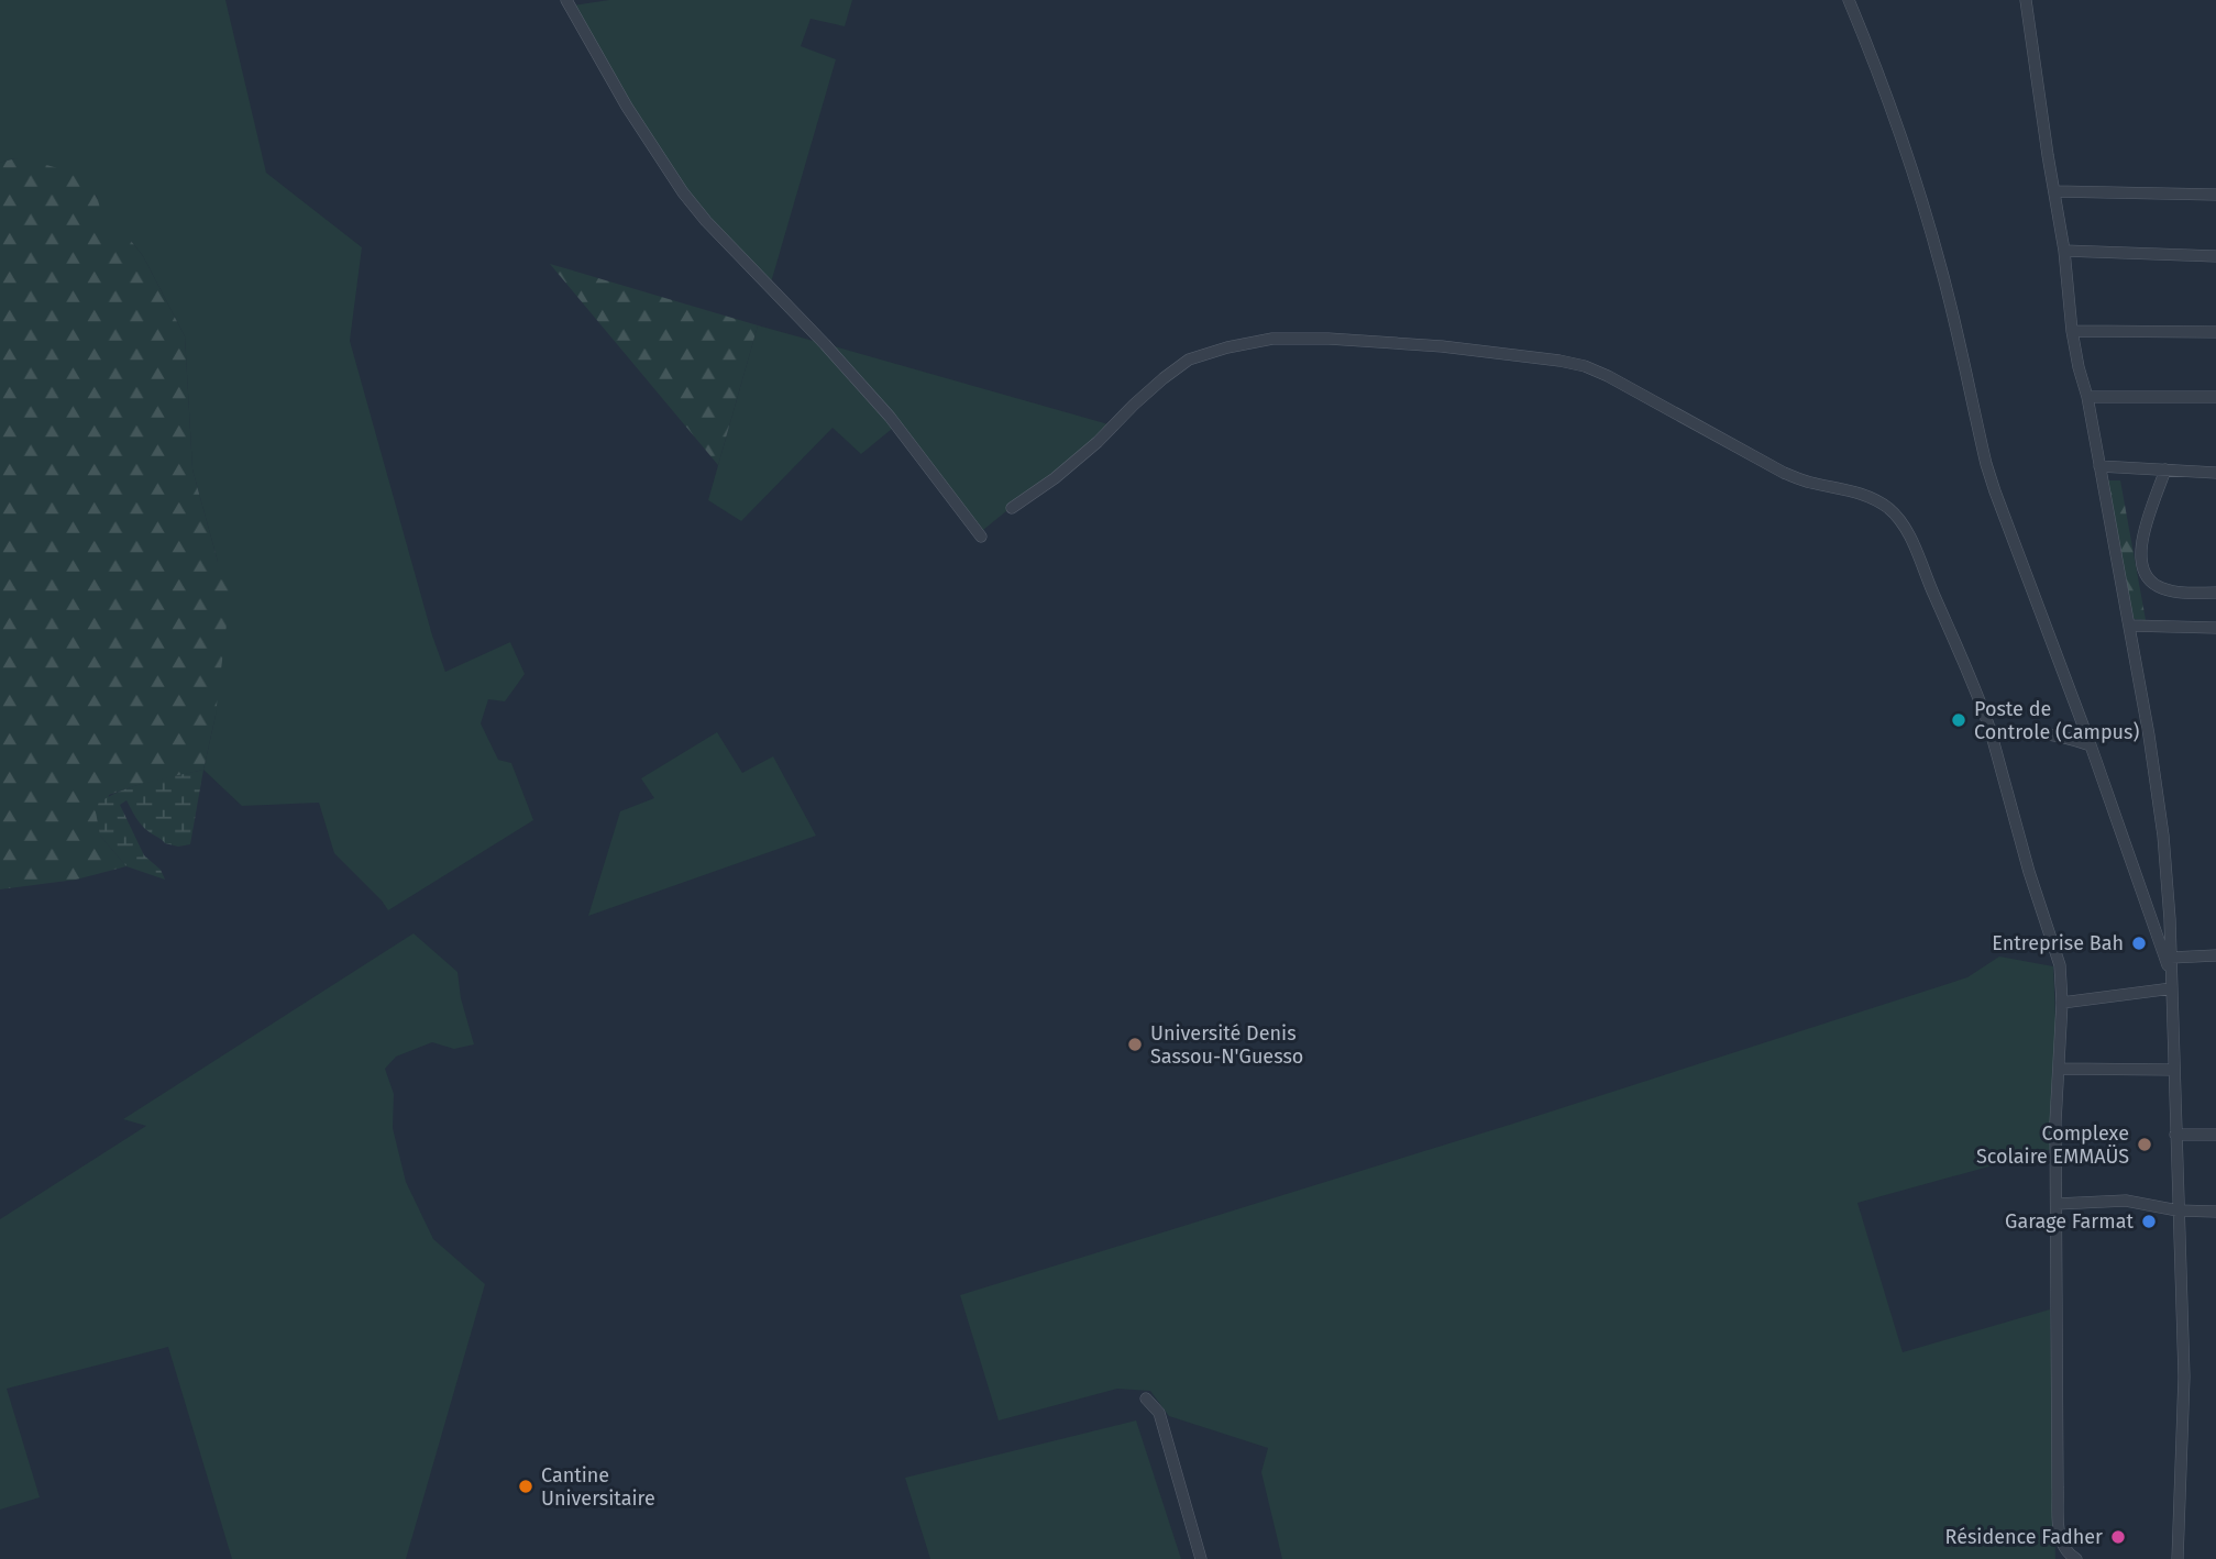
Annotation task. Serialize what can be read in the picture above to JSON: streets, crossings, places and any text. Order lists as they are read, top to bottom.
{
  "places": [
    "Poste de Controle (Campus)",
    "Entreprise Bah",
    "Université Denis Sassou-N'Guesso",
    "Complexe Scolaire EMMAÜS",
    "Garage Farmat",
    "Cantine Universitaire",
    "Résidence Fadher"
  ]
}
